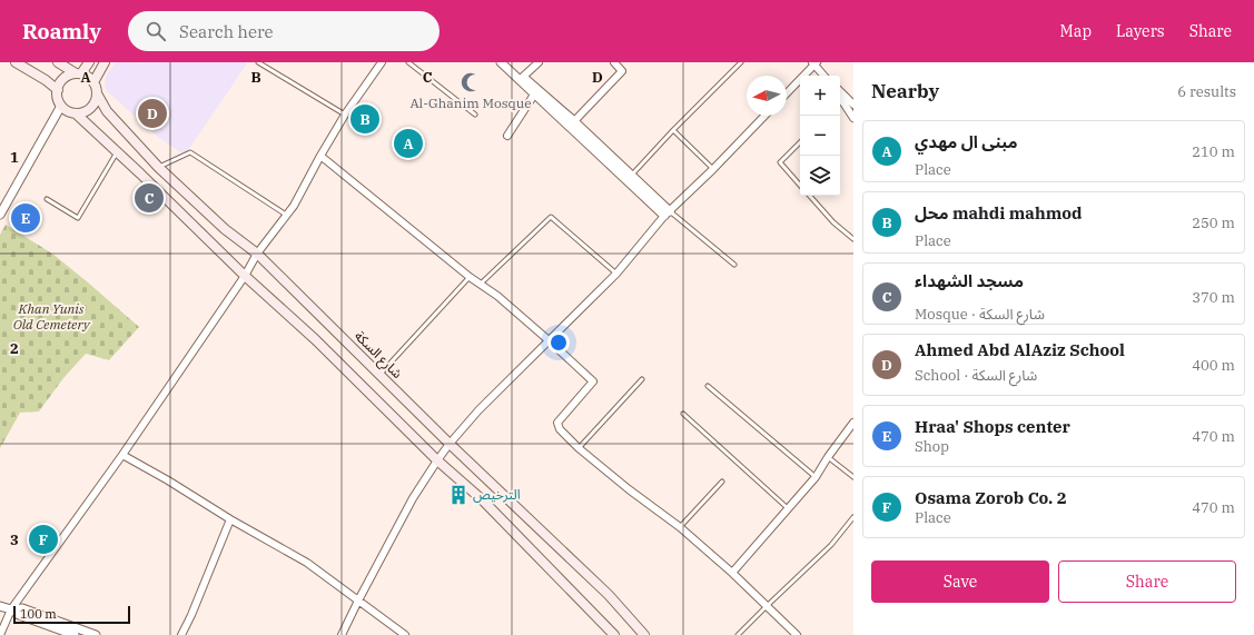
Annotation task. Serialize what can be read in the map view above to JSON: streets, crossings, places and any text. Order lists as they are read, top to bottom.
{
  "streets": {
    "main road": ["شارع السكة"]
  },
  "parks": ["Khan Yunis Old Cemetery"],
  "places": {
    "mosque": ["Al-Ghanim Mosque"],
    "building": ["الترخيص"]
  },
  "scale_bar": "100 m",
  "north": "left",
  "page": {
    "header": "Roamly",
    "search": "Search here",
    "nav": ["Map", "Layers", "Share"],
    "heading": ["Nearby", "6 results"],
    "map_buttons": ["+", "−"],
    "pins": [
      "D",
      "B",
      "A",
      "C",
      "E",
      "F"
    ],
    "list": [
      {
        "mark": "A",
        "name": "مبنى ال مهدي",
        "note": "Place",
        "value": "210 m"
      },
      {
        "mark": "B",
        "name": "محل mahdi mahmod",
        "note": "Place",
        "value": "250 m"
      },
      {
        "mark": "C",
        "name": "مسجد الشهداء",
        "note": "Mosque · شارع السكة",
        "value": "370 m"
      },
      {
        "mark": "D",
        "name": "Ahmed Abd AlAziz School",
        "note": "School · شارع السكة",
        "value": "400 m"
      },
      {
        "mark": "E",
        "name": "Hraa' Shops center",
        "note": "Shop",
        "value": "470 m"
      },
      {
        "mark": "F",
        "name": "Osama Zorob Co. 2",
        "note": "Place",
        "value": "470 m"
      }
    ],
    "buttons": ["Save", "Share"],
    "scale": "100 m"
  },
  "grid": {
    "columns": [
      "A",
      "B",
      "C",
      "D"
    ],
    "rows": ["1", "2", "3"]
  }
}
